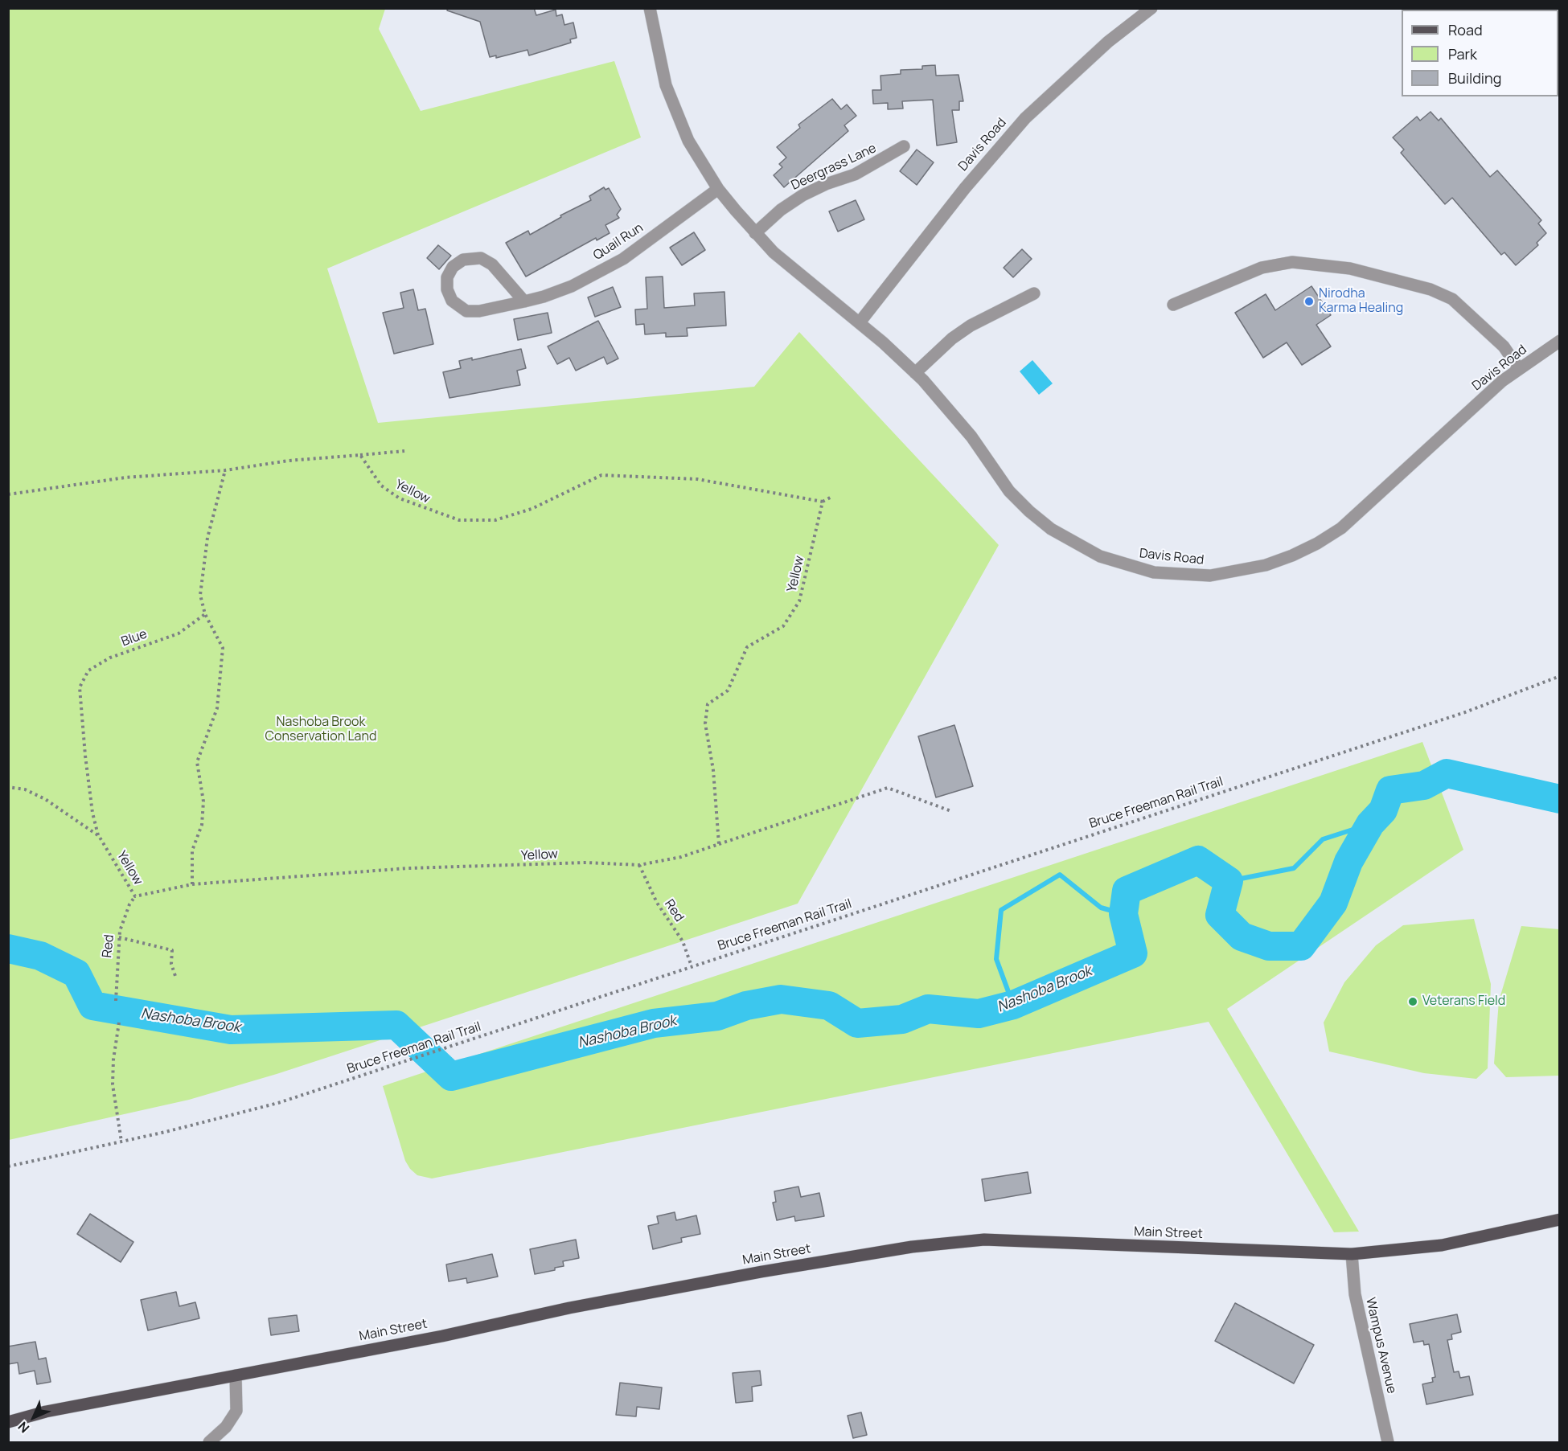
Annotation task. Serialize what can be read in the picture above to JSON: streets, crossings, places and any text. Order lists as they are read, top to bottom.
{
  "streets": {
    "main road": ["Main Street"],
    "street": [
      "Davis Road",
      "Deergrass Lane",
      "Quail Run",
      "Wampus Avenue"
    ],
    "path": [
      "Yellow",
      "Blue",
      "Bruce Freeman Rail Trail",
      "Red"
    ]
  },
  "crossings": [
    ["Davis Road", "Deergrass Lane"],
    ["Davis Road", "Quail Run"],
    ["Yellow", "Blue"],
    ["Yellow", "Red"],
    ["Bruce Freeman Rail Trail", "Red"],
    ["Main Street", "Wampus Avenue"]
  ],
  "water": ["Nashoba Brook"],
  "parks": ["Nashoba Brook Conservation Land"],
  "places": ["Nirodha Karma Healing", "Veterans Field"],
  "legend": ["Road", "Park", "Building"],
  "north": "bottom left"
}
